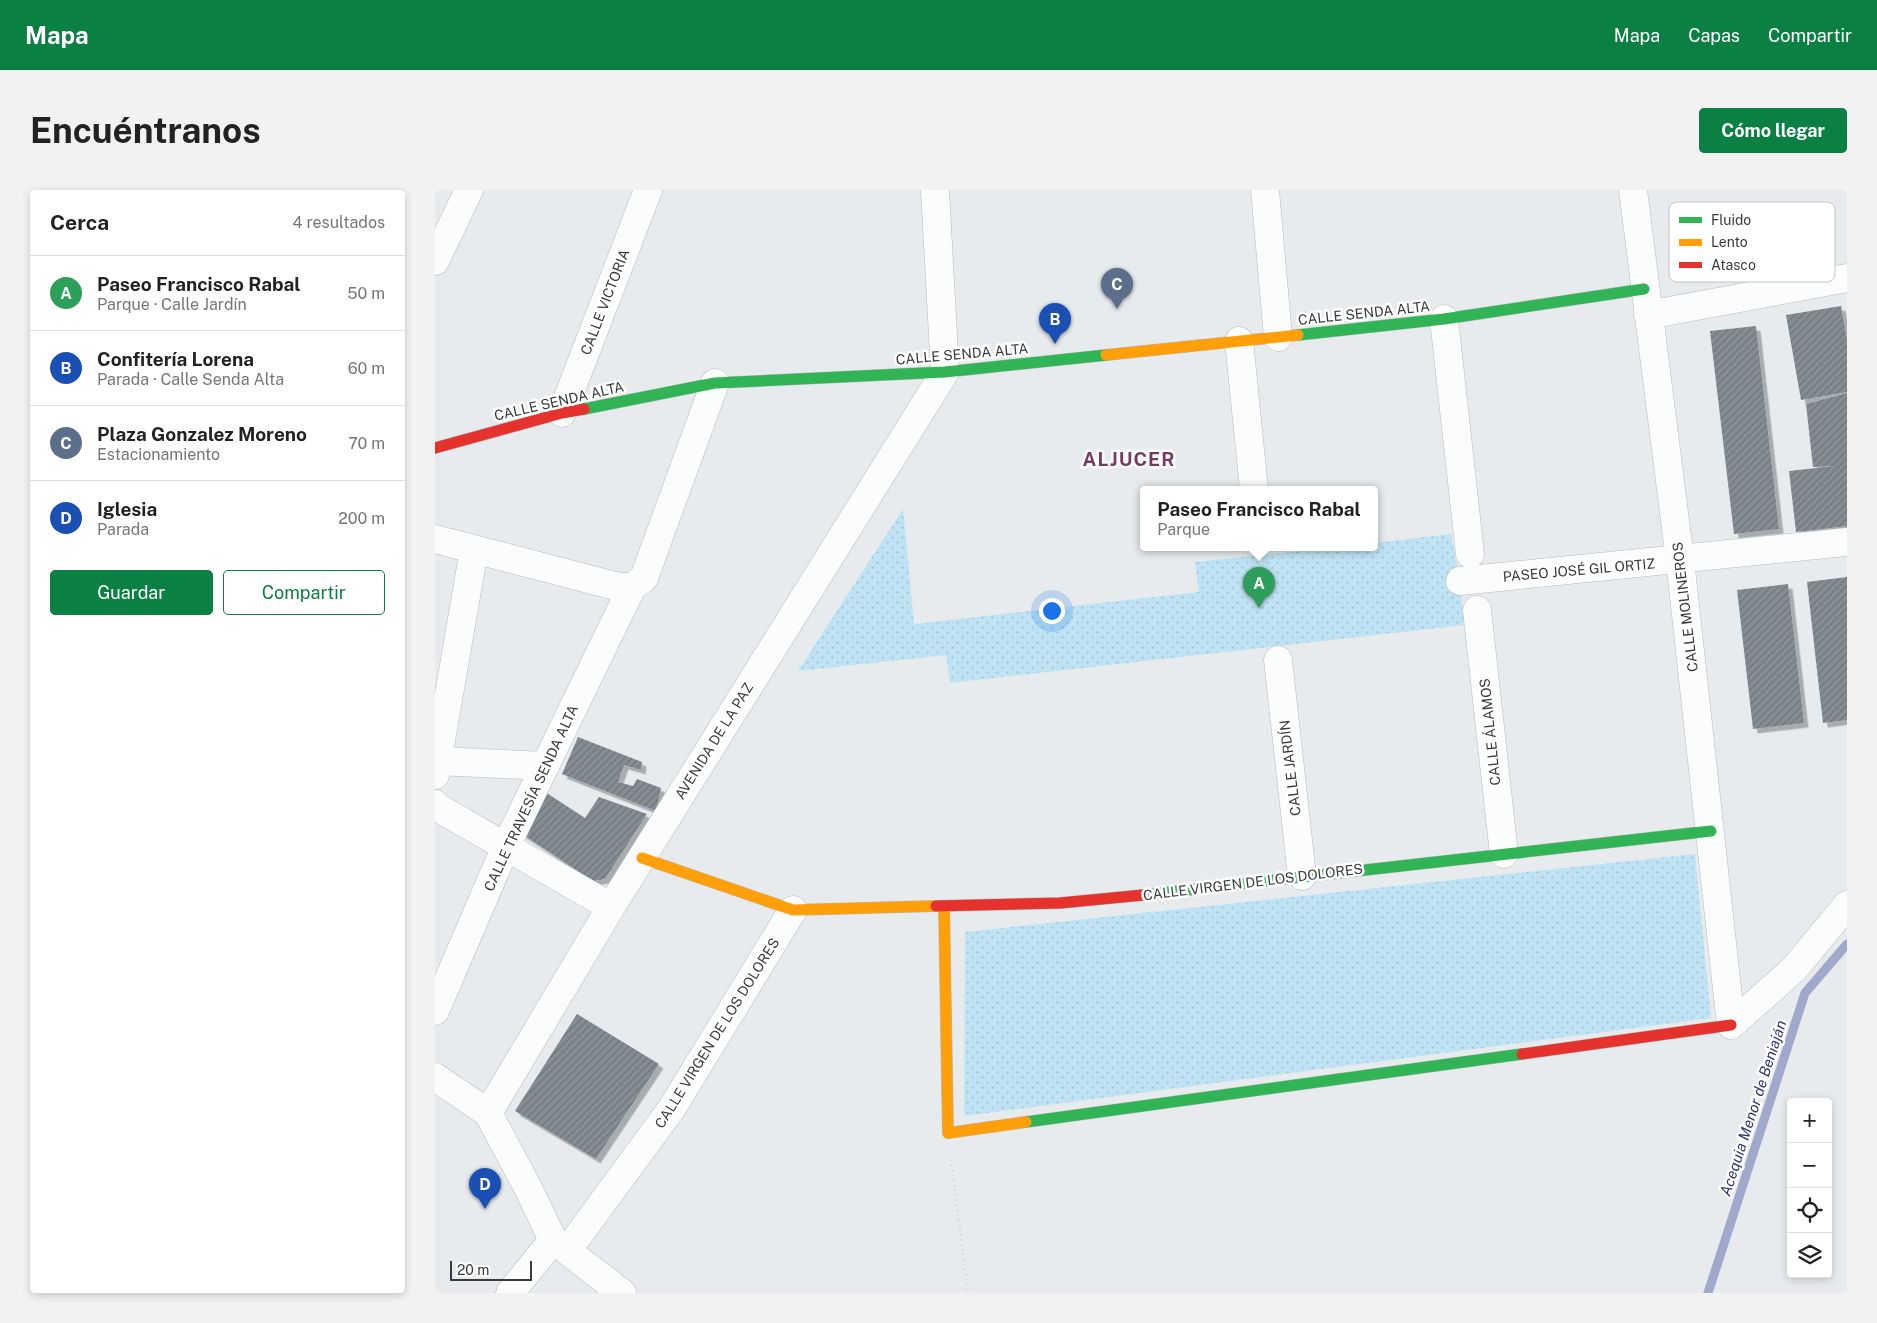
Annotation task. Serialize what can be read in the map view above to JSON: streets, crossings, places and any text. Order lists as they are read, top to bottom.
{
  "streets": {
    "street": [
      "CALLE VICTORIA",
      "CALLE SENDA ALTA",
      "PASEO JOSÉ GIL ORTIZ",
      "CALLE MOLINEROS",
      "CALLE ÁLAMOS",
      "AVENIDA DE LA PAZ",
      "CALLE JARDÍN",
      "CALLE TRAVESÍA SENDA ALTA",
      "CALLE VIRGEN DE LOS DOLORES"
    ]
  },
  "crossings": [
    ["CALLE VICTORIA", "CALLE SENDA ALTA"],
    ["CALLE SENDA ALTA", "CALLE MOLINEROS"],
    ["CALLE SENDA ALTA", "AVENIDA DE LA PAZ"],
    ["CALLE SENDA ALTA", "CALLE TRAVESÍA SENDA ALTA"],
    ["PASEO JOSÉ GIL ORTIZ", "CALLE MOLINEROS"],
    ["CALLE MOLINEROS", "CALLE VIRGEN DE LOS DOLORES"],
    ["CALLE ÁLAMOS", "CALLE VIRGEN DE LOS DOLORES"],
    ["AVENIDA DE LA PAZ", "CALLE VIRGEN DE LOS DOLORES"],
    ["CALLE JARDÍN", "CALLE VIRGEN DE LOS DOLORES"]
  ],
  "districts": ["ALJUCER"],
  "water": ["Acequia Menor de Beniaján"],
  "legend": ["Fluido", "Lento", "Atasco"],
  "scale_bar": "20 m",
  "page": {
    "header": "Mapa",
    "nav": ["Mapa", "Capas", "Compartir"],
    "buttons": [
      "Cómo llegar",
      ["Guardar", "Compartir"]
    ],
    "title": "Encuéntranos",
    "heading": ["Cerca", "4 resultados"],
    "list": [
      {
        "mark": "A",
        "name": "Paseo Francisco Rabal",
        "note": "Parque · Calle Jardín",
        "value": "50 m"
      },
      {
        "mark": "B",
        "name": "Confitería Lorena",
        "note": "Parada · Calle Senda Alta",
        "value": "60 m"
      },
      {
        "mark": "C",
        "name": "Plaza Gonzalez Moreno",
        "note": "Estacionamiento",
        "value": "70 m"
      },
      {
        "mark": "D",
        "name": "Iglesia",
        "note": "Parada",
        "value": "200 m"
      }
    ],
    "pins": [
      "C",
      "B",
      "A",
      "D"
    ],
    "popup": ["Paseo Francisco Rabal", "Parque"],
    "map_buttons": ["+", "−"],
    "scale": "20 m"
  }
}
